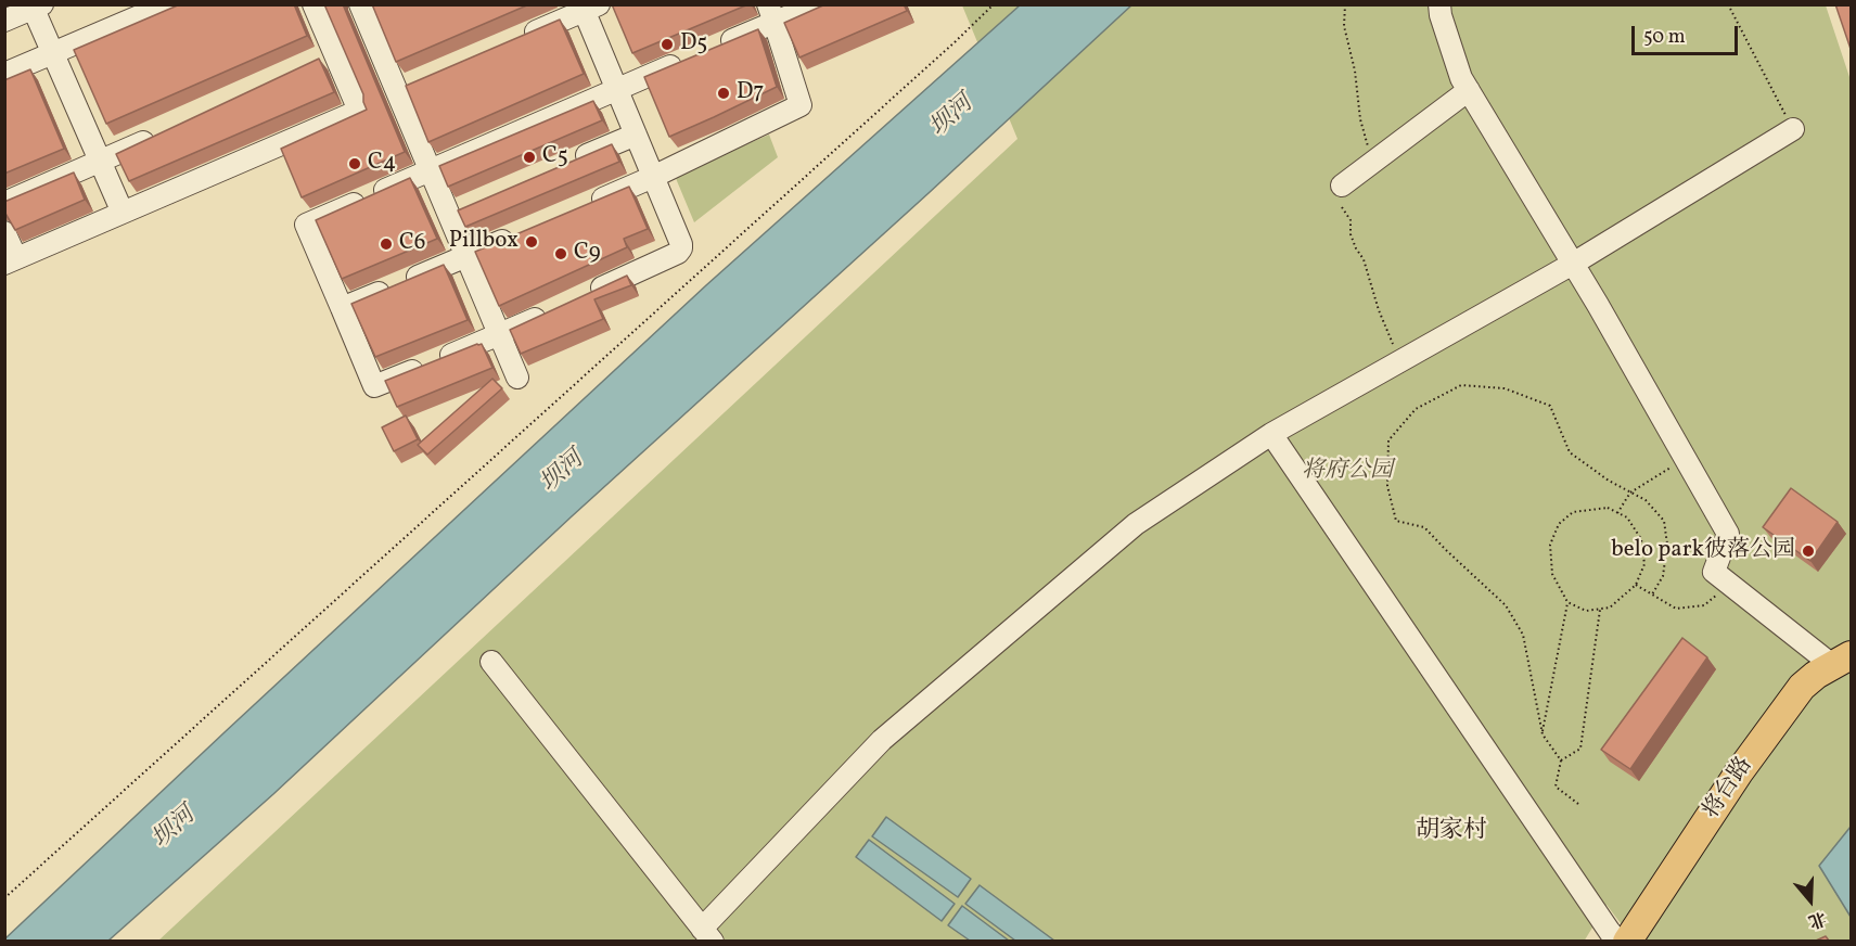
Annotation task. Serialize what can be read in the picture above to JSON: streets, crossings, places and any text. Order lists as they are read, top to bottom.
{
  "streets": {
    "main road": ["将台路"]
  },
  "districts": ["胡家村"],
  "water": ["坝河"],
  "parks": ["将府公园"],
  "places": [
    "D5",
    "D7",
    "C5",
    "C4",
    "Pillbox",
    "C6",
    "C9",
    "belo park彼落公园"
  ],
  "scale_bar": "50 m",
  "north": "bottom"
}
